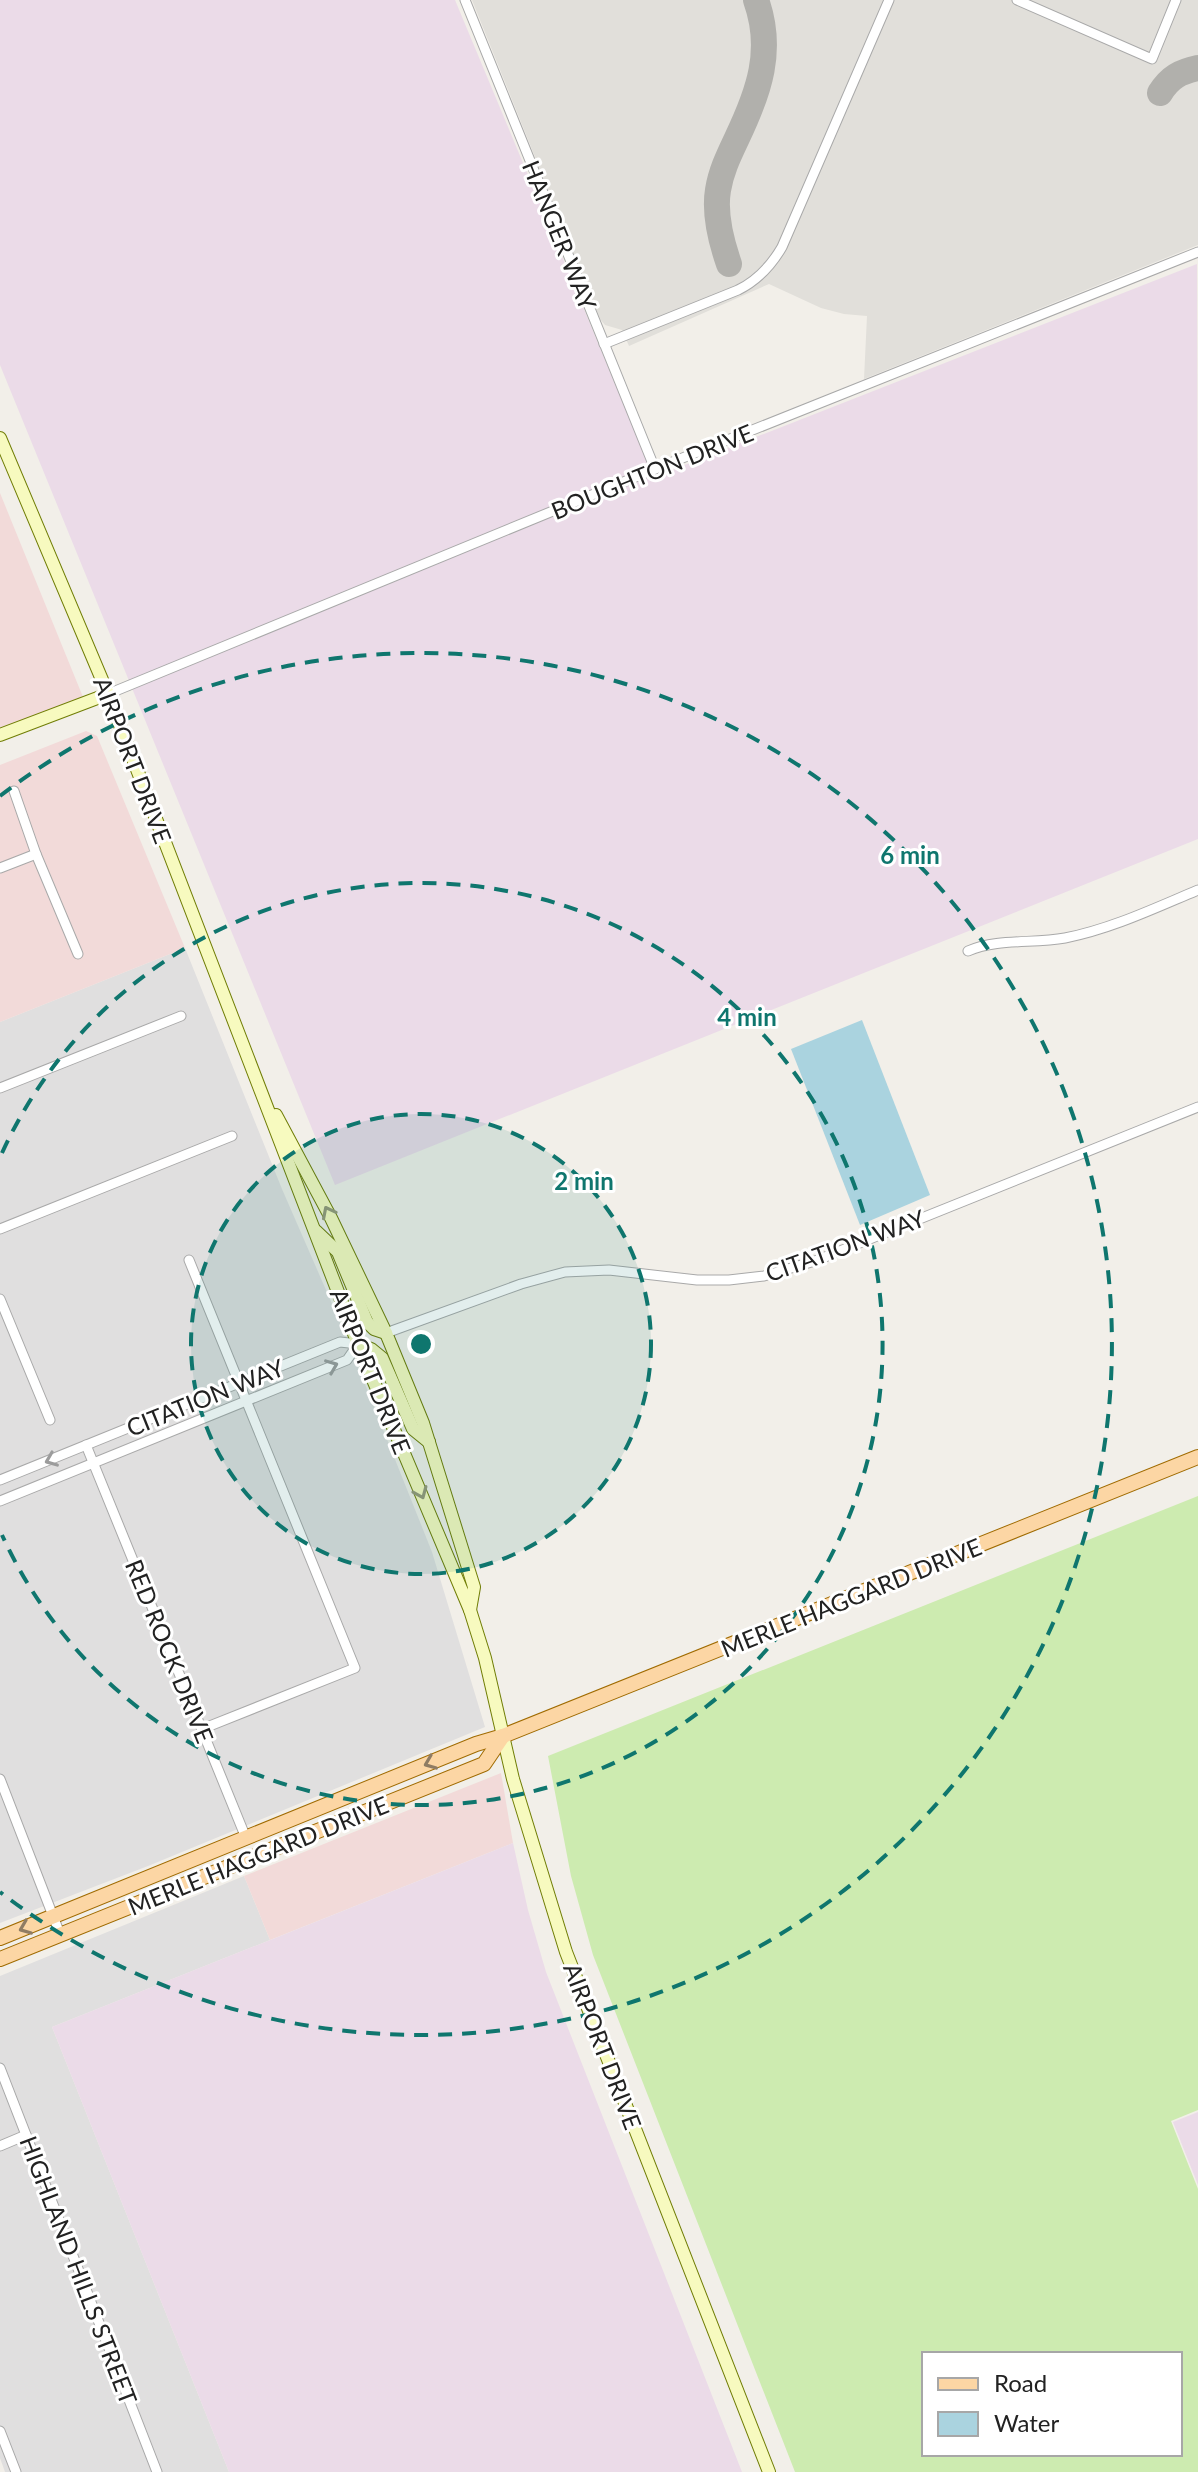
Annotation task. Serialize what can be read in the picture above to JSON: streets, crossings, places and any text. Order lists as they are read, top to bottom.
{
  "streets": {
    "main road": ["AIRPORT DRIVE", "MERLE HAGGARD DRIVE"],
    "street": [
      "HANGER WAY",
      "BOUGHTON DRIVE",
      "CITATION WAY",
      "RED ROCK DRIVE",
      "HIGHLAND HILLS STREET"
    ]
  },
  "crossings": [
    ["HANGER WAY", "BOUGHTON DRIVE"],
    ["BOUGHTON DRIVE", "AIRPORT DRIVE"],
    ["AIRPORT DRIVE", "CITATION WAY"],
    ["AIRPORT DRIVE", "MERLE HAGGARD DRIVE"],
    ["CITATION WAY", "RED ROCK DRIVE"],
    ["MERLE HAGGARD DRIVE", "RED ROCK DRIVE"]
  ],
  "legend": ["Road", "Water"],
  "rings": ["6 min", "4 min", "2 min"]
}
